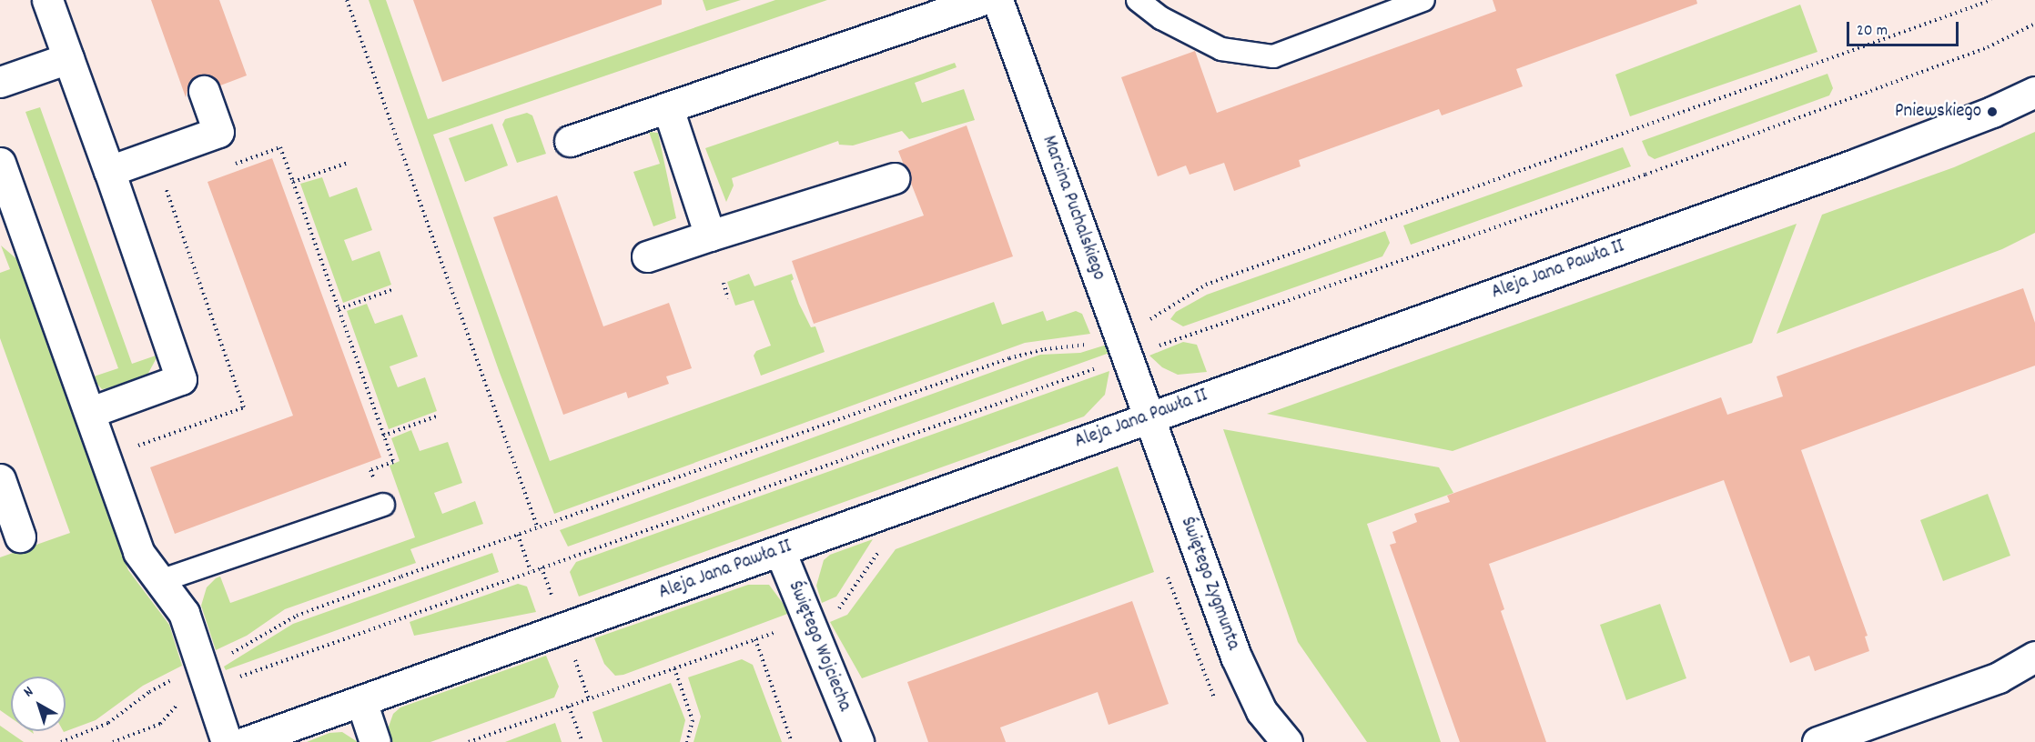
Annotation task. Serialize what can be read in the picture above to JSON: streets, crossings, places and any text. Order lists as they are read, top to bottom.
{
  "streets": {
    "street": [
      "Marcina Puchalskiego",
      "Aleja Jana Pawła II",
      "Świętego Zygmunta",
      "Świętego Wojciecha"
    ]
  },
  "crossings": [
    ["Marcina Puchalskiego", "Aleja Jana Pawła II"],
    ["Marcina Puchalskiego", "Świętego Zygmunta"],
    ["Aleja Jana Pawła II", "Świętego Zygmunta"],
    ["Aleja Jana Pawła II", "Świętego Wojciecha"]
  ],
  "places": ["Pniewskiego"],
  "scale_bar": "20 m",
  "north": "top left"
}
